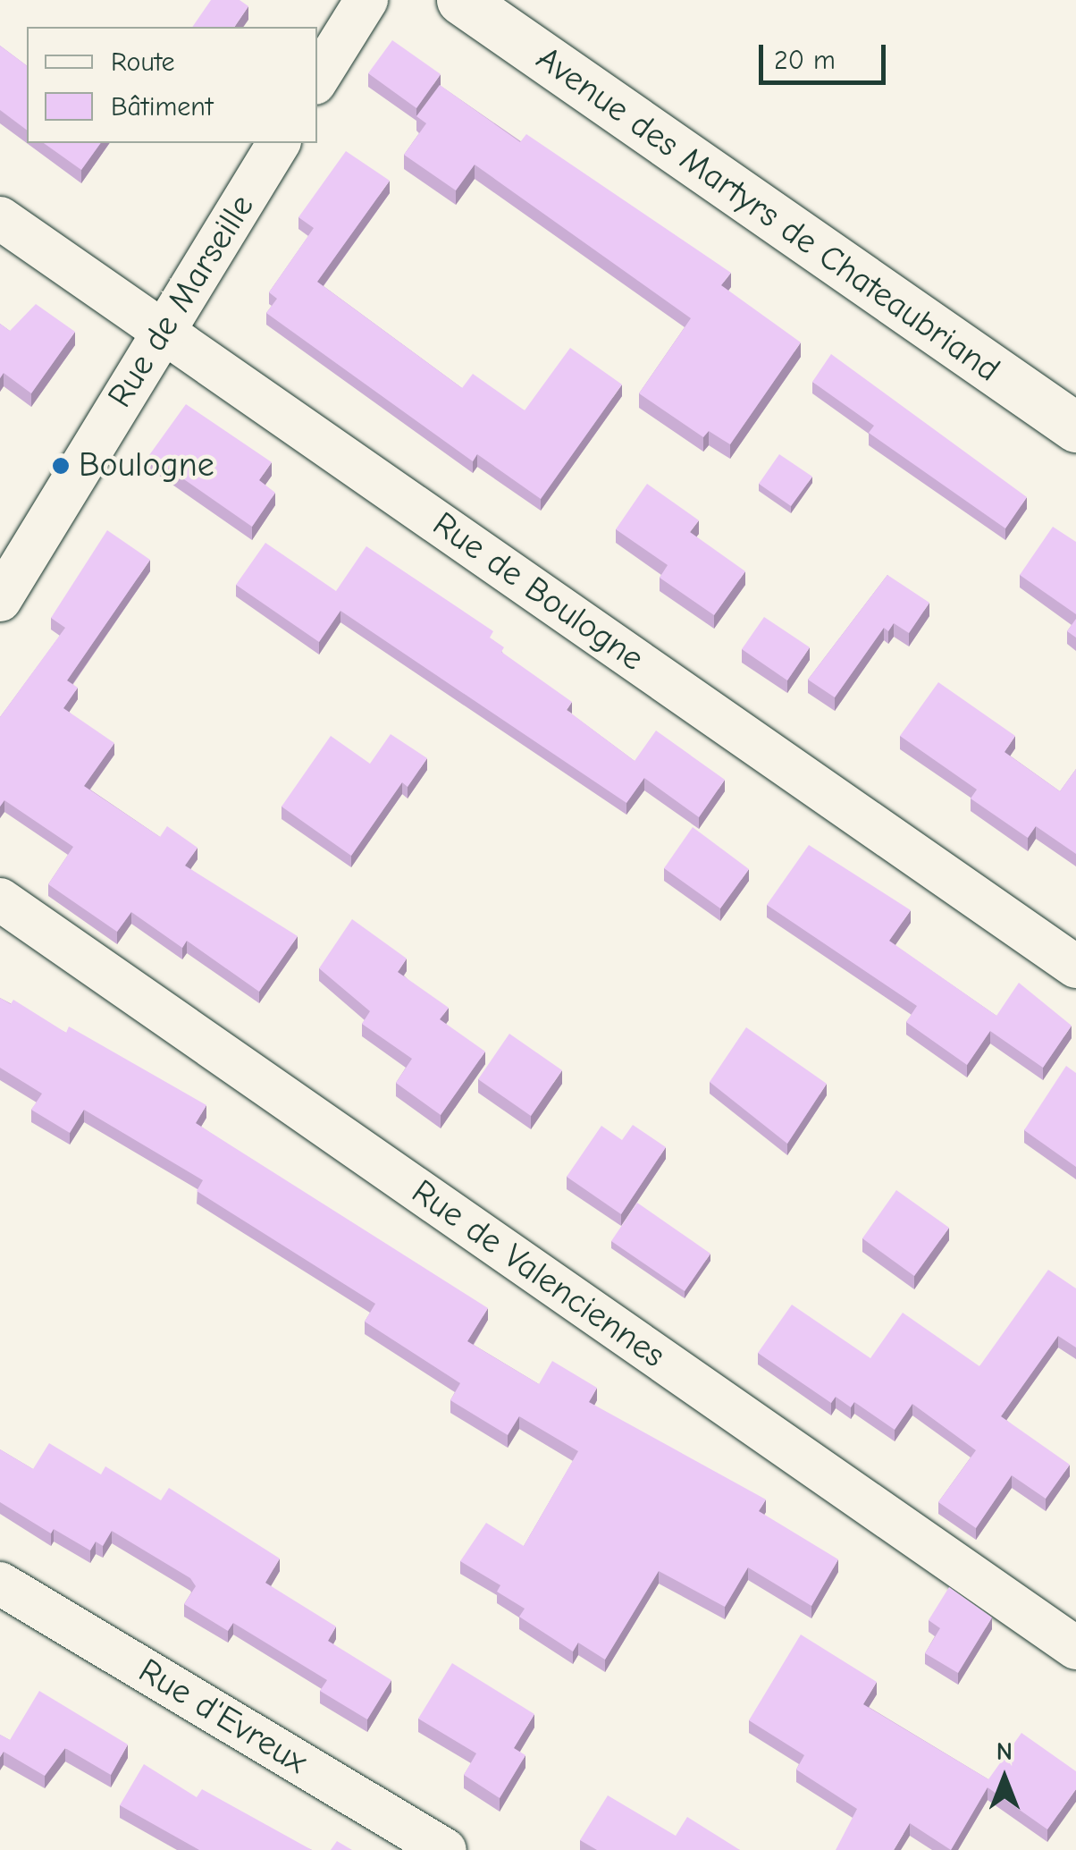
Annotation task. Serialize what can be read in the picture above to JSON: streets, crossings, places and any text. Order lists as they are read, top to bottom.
{
  "streets": {
    "street": [
      "Avenue des Martyrs de Chateaubriand",
      "Rue de Marseille",
      "Rue de Boulogne",
      "Rue de Valenciennes",
      "Rue d'Evreux"
    ]
  },
  "crossings": [
    ["Rue de Marseille", "Rue de Boulogne"]
  ],
  "places": ["Boulogne"],
  "legend": ["Route", "Bâtiment"],
  "scale_bar": "20 m",
  "north": "top"
}
